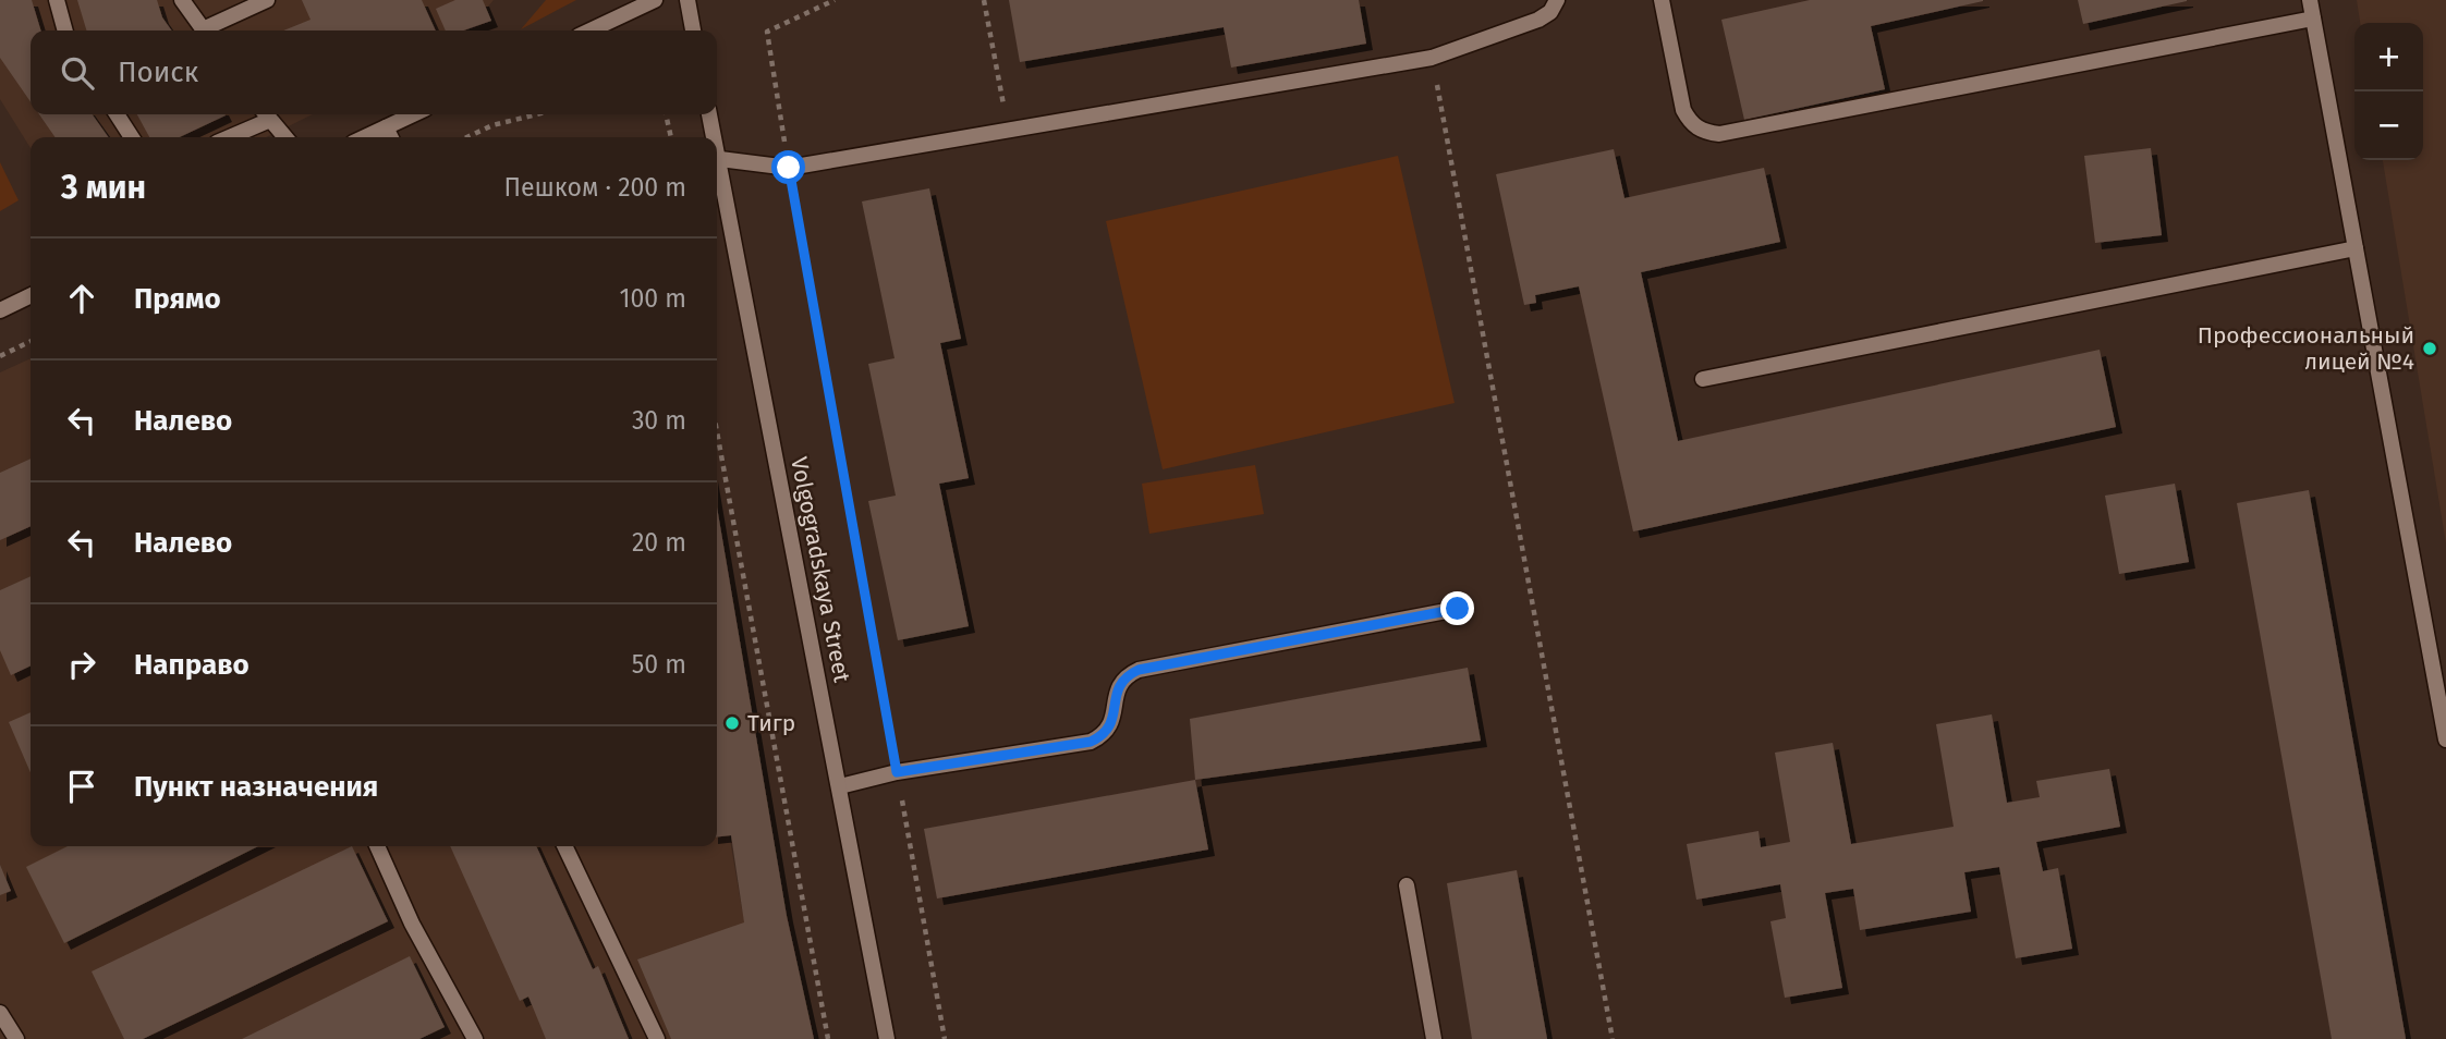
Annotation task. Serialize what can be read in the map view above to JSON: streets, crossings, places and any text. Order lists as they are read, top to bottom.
{
  "streets": {
    "street": ["Volgogradskaya Street"]
  },
  "places": ["Профессиональный лицей №4", "Тигр"],
  "page": {
    "map_buttons": ["+", "−"],
    "search": "Поиск",
    "heading": ["3 мин", "Пешком · 200 m"],
    "list": [
      ["Прямо", "100 m"],
      ["Налево", "30 m"],
      ["Налево", "20 m"],
      ["Направо", "50 m"],
      "Пункт назначения"
    ]
  }
}
